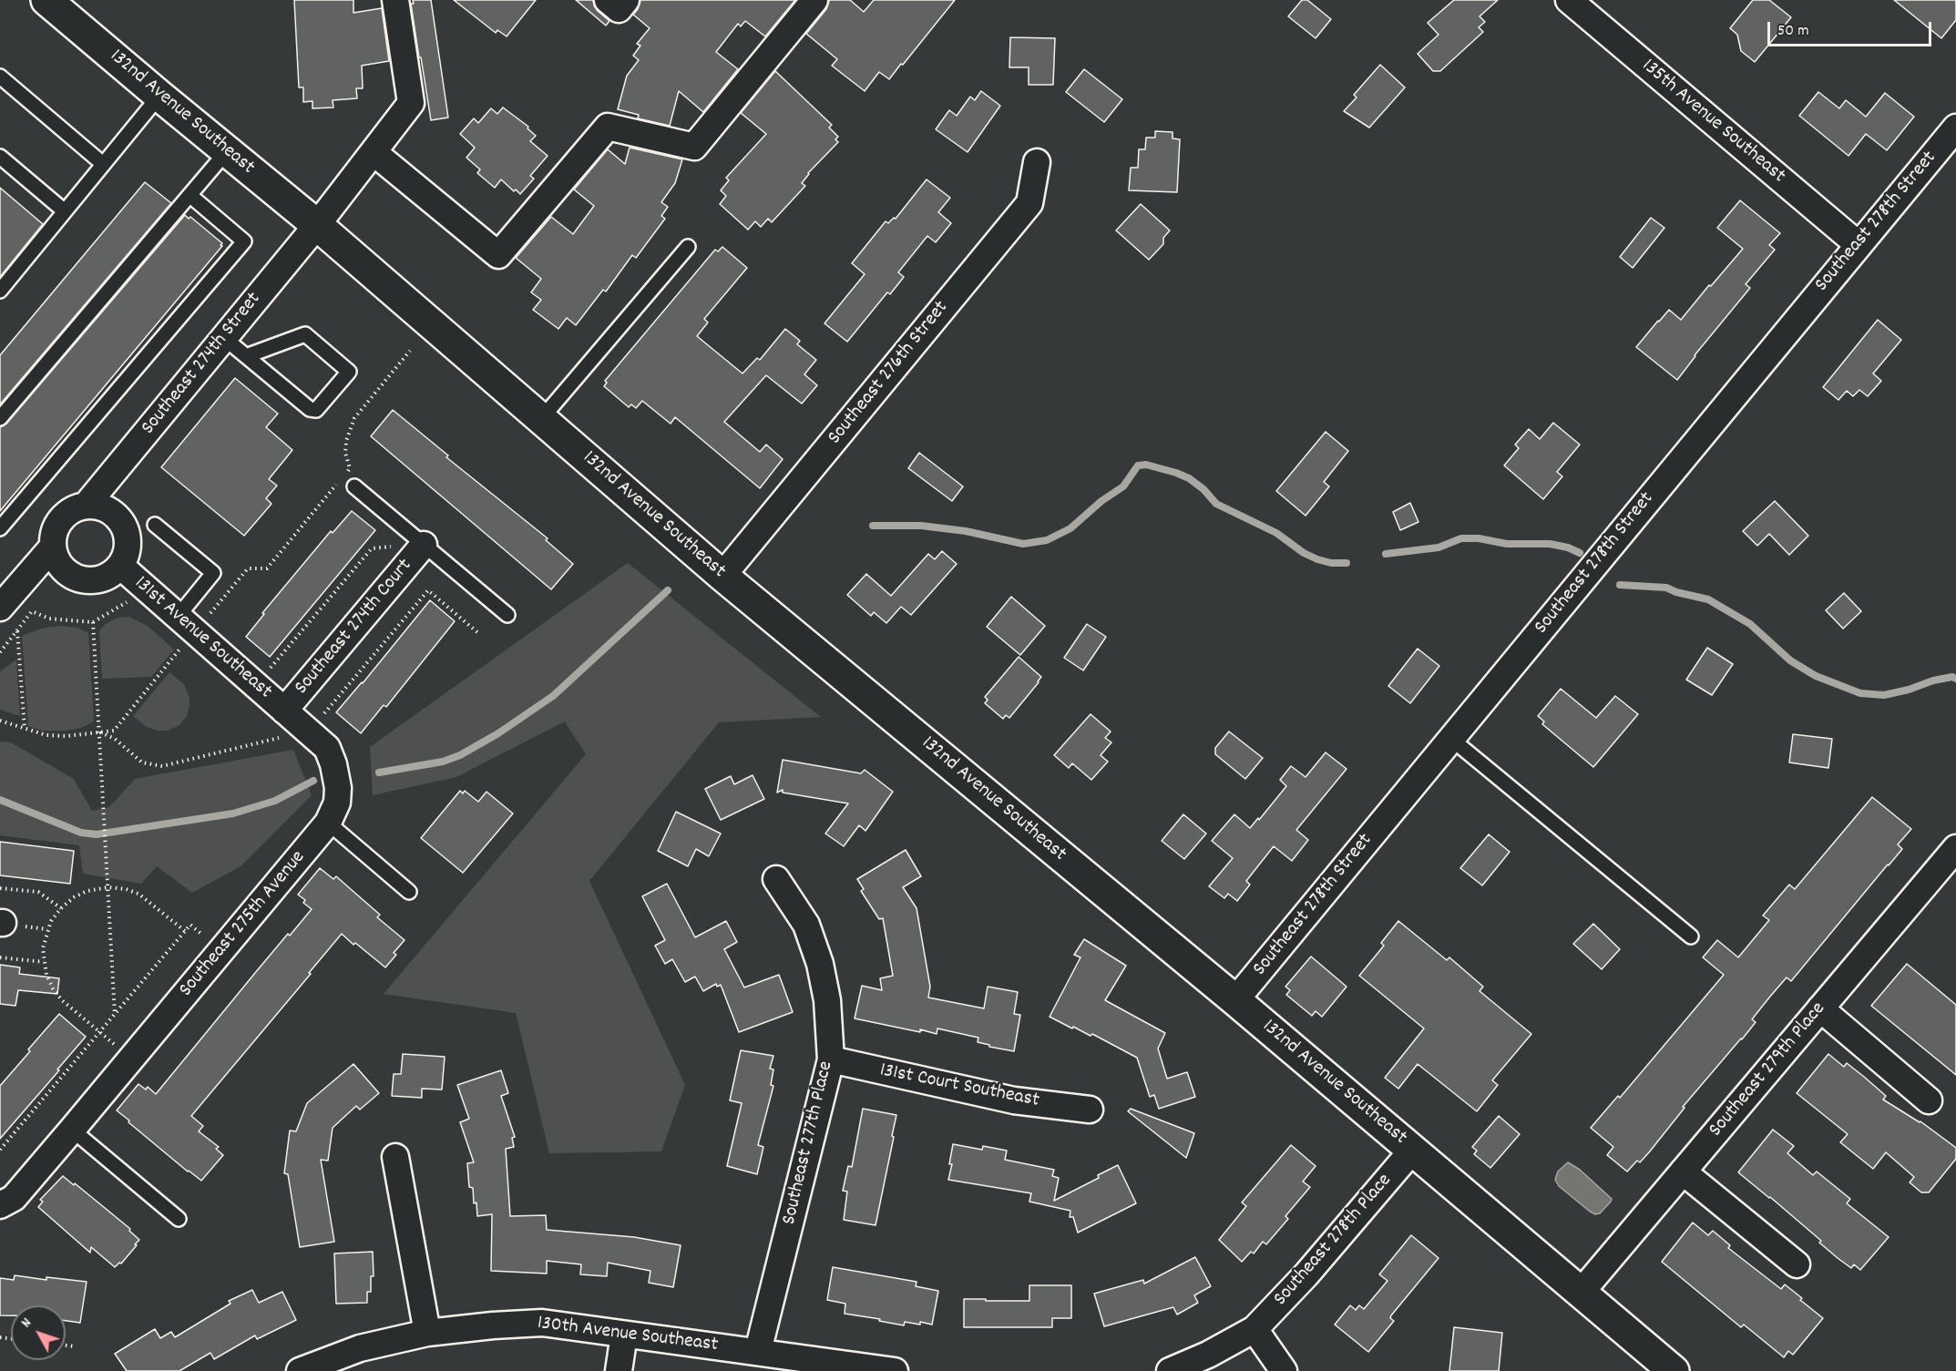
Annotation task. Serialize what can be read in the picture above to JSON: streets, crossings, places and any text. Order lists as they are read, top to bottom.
{
  "streets": {
    "main road": ["132nd Avenue Southeast"],
    "street": [
      "135th Avenue Southeast",
      "Southeast 278th Street",
      "Southeast 274th Street",
      "Southeast 276th Street",
      "Southeast 274th Court",
      "131st Avenue Southeast",
      "Southeast 275th Avenue",
      "Southeast 279th Place",
      "131st Court Southeast",
      "Southeast 277th Place",
      "Southeast 278th Place",
      "130th Avenue Southeast"
    ]
  },
  "crossings": [
    ["132nd Avenue Southeast", "Southeast 278th Street"],
    ["132nd Avenue Southeast", "Southeast 274th Street"],
    ["132nd Avenue Southeast", "Southeast 276th Street"],
    ["132nd Avenue Southeast", "Southeast 279th Place"],
    ["132nd Avenue Southeast", "Southeast 278th Place"],
    ["135th Avenue Southeast", "Southeast 278th Street"],
    ["Southeast 274th Street", "131st Avenue Southeast"],
    ["Southeast 274th Court", "131st Avenue Southeast"],
    ["Southeast 274th Court", "Southeast 275th Avenue"],
    ["131st Avenue Southeast", "Southeast 275th Avenue"],
    ["131st Court Southeast", "Southeast 277th Place"],
    ["Southeast 277th Place", "130th Avenue Southeast"]
  ],
  "scale_bar": "50 m",
  "north": "top left"
}
